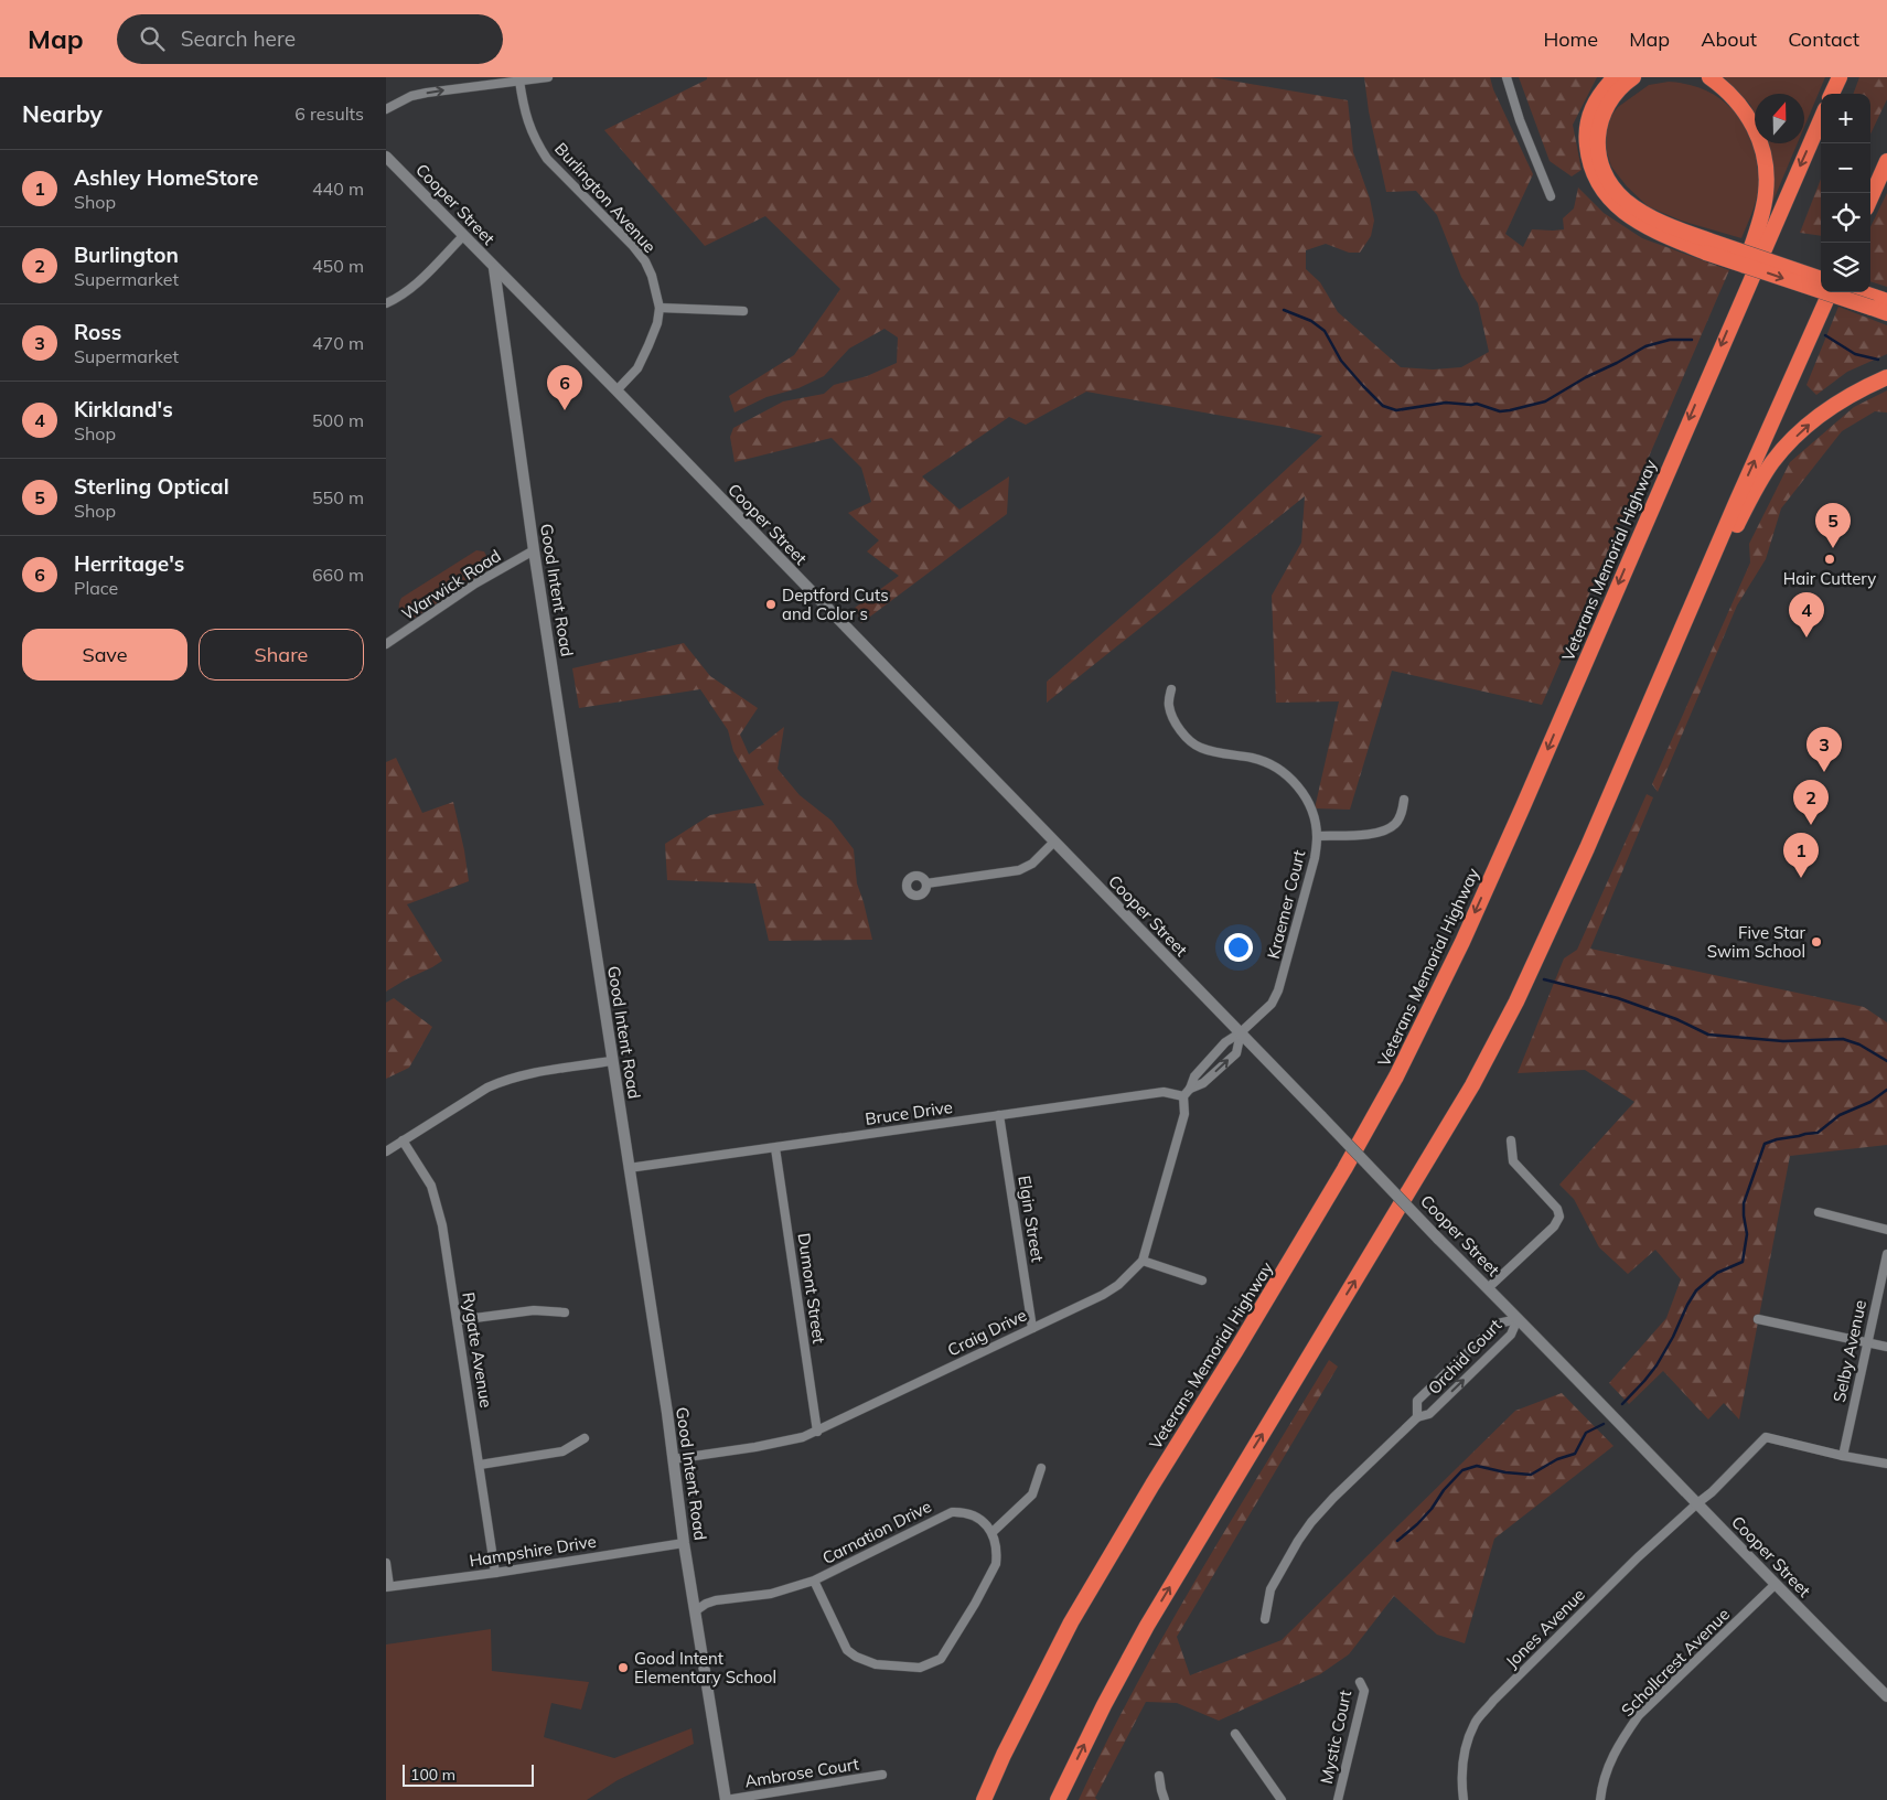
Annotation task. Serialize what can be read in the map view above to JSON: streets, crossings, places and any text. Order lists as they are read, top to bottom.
{
  "streets": {
    "highway": ["Veterans Memorial Highway"],
    "main road": ["Cooper Street", "Good Intent Road"],
    "street": [
      "Burlington Avenue",
      "Warwick Road",
      "Kraemer Court",
      "Bruce Drive",
      "Elgin Street",
      "Dumont Street",
      "Craig Drive",
      "Rygate Avenue",
      "Selby Avenue",
      "Orchid Court",
      "Carnation Drive",
      "Hampshire Drive",
      "Jones Avenue",
      "Schollcrest Avenue",
      "Mystic Court",
      "Ambrose Court"
    ]
  },
  "crossings": [
    ["Burlington Avenue", "Cooper Street"],
    ["Cooper Street", "Good Intent Road"],
    ["Cooper Street", "Kraemer Court"],
    ["Cooper Street", "Orchid Court"],
    ["Cooper Street", "Jones Avenue"],
    ["Cooper Street", "Schollcrest Avenue"],
    ["Warwick Road", "Good Intent Road"],
    ["Good Intent Road", "Bruce Drive"],
    ["Good Intent Road", "Craig Drive"],
    ["Good Intent Road", "Carnation Drive"],
    ["Good Intent Road", "Hampshire Drive"],
    ["Good Intent Road", "Ambrose Court"],
    ["Bruce Drive", "Elgin Street"],
    ["Bruce Drive", "Dumont Street"],
    ["Bruce Drive", "Craig Drive"],
    ["Elgin Street", "Craig Drive"],
    ["Dumont Street", "Craig Drive"],
    ["Rygate Avenue", "Hampshire Drive"],
    ["Selby Avenue", "Jones Avenue"]
  ],
  "places": [
    "Hair Cuttery",
    "Deptford Cuts and Color s",
    "Five Star Swim School",
    "Good Intent Elementary School"
  ],
  "scale_bar": "100 m",
  "north": "top",
  "page": {
    "header": "Map",
    "search": "Search here",
    "nav": [
      "Home",
      "Map",
      "About",
      "Contact"
    ],
    "heading": ["Nearby", "6 results"],
    "map_buttons": ["+", "−"],
    "list": [
      {
        "mark": "1",
        "name": "Ashley HomeStore",
        "note": "Shop",
        "value": "440 m"
      },
      {
        "mark": "2",
        "name": "Burlington",
        "note": "Supermarket",
        "value": "450 m"
      },
      {
        "mark": "3",
        "name": "Ross",
        "note": "Supermarket",
        "value": "470 m"
      },
      {
        "mark": "4",
        "name": "Kirkland's",
        "note": "Shop",
        "value": "500 m"
      },
      {
        "mark": "5",
        "name": "Sterling Optical",
        "note": "Shop",
        "value": "550 m"
      },
      {
        "mark": "6",
        "name": "Herritage's",
        "note": "Place",
        "value": "660 m"
      }
    ],
    "pins": [
      "6",
      "5",
      "4",
      "3",
      "2",
      "1"
    ],
    "buttons": ["Save", "Share"],
    "scale": "100 m"
  }
}
